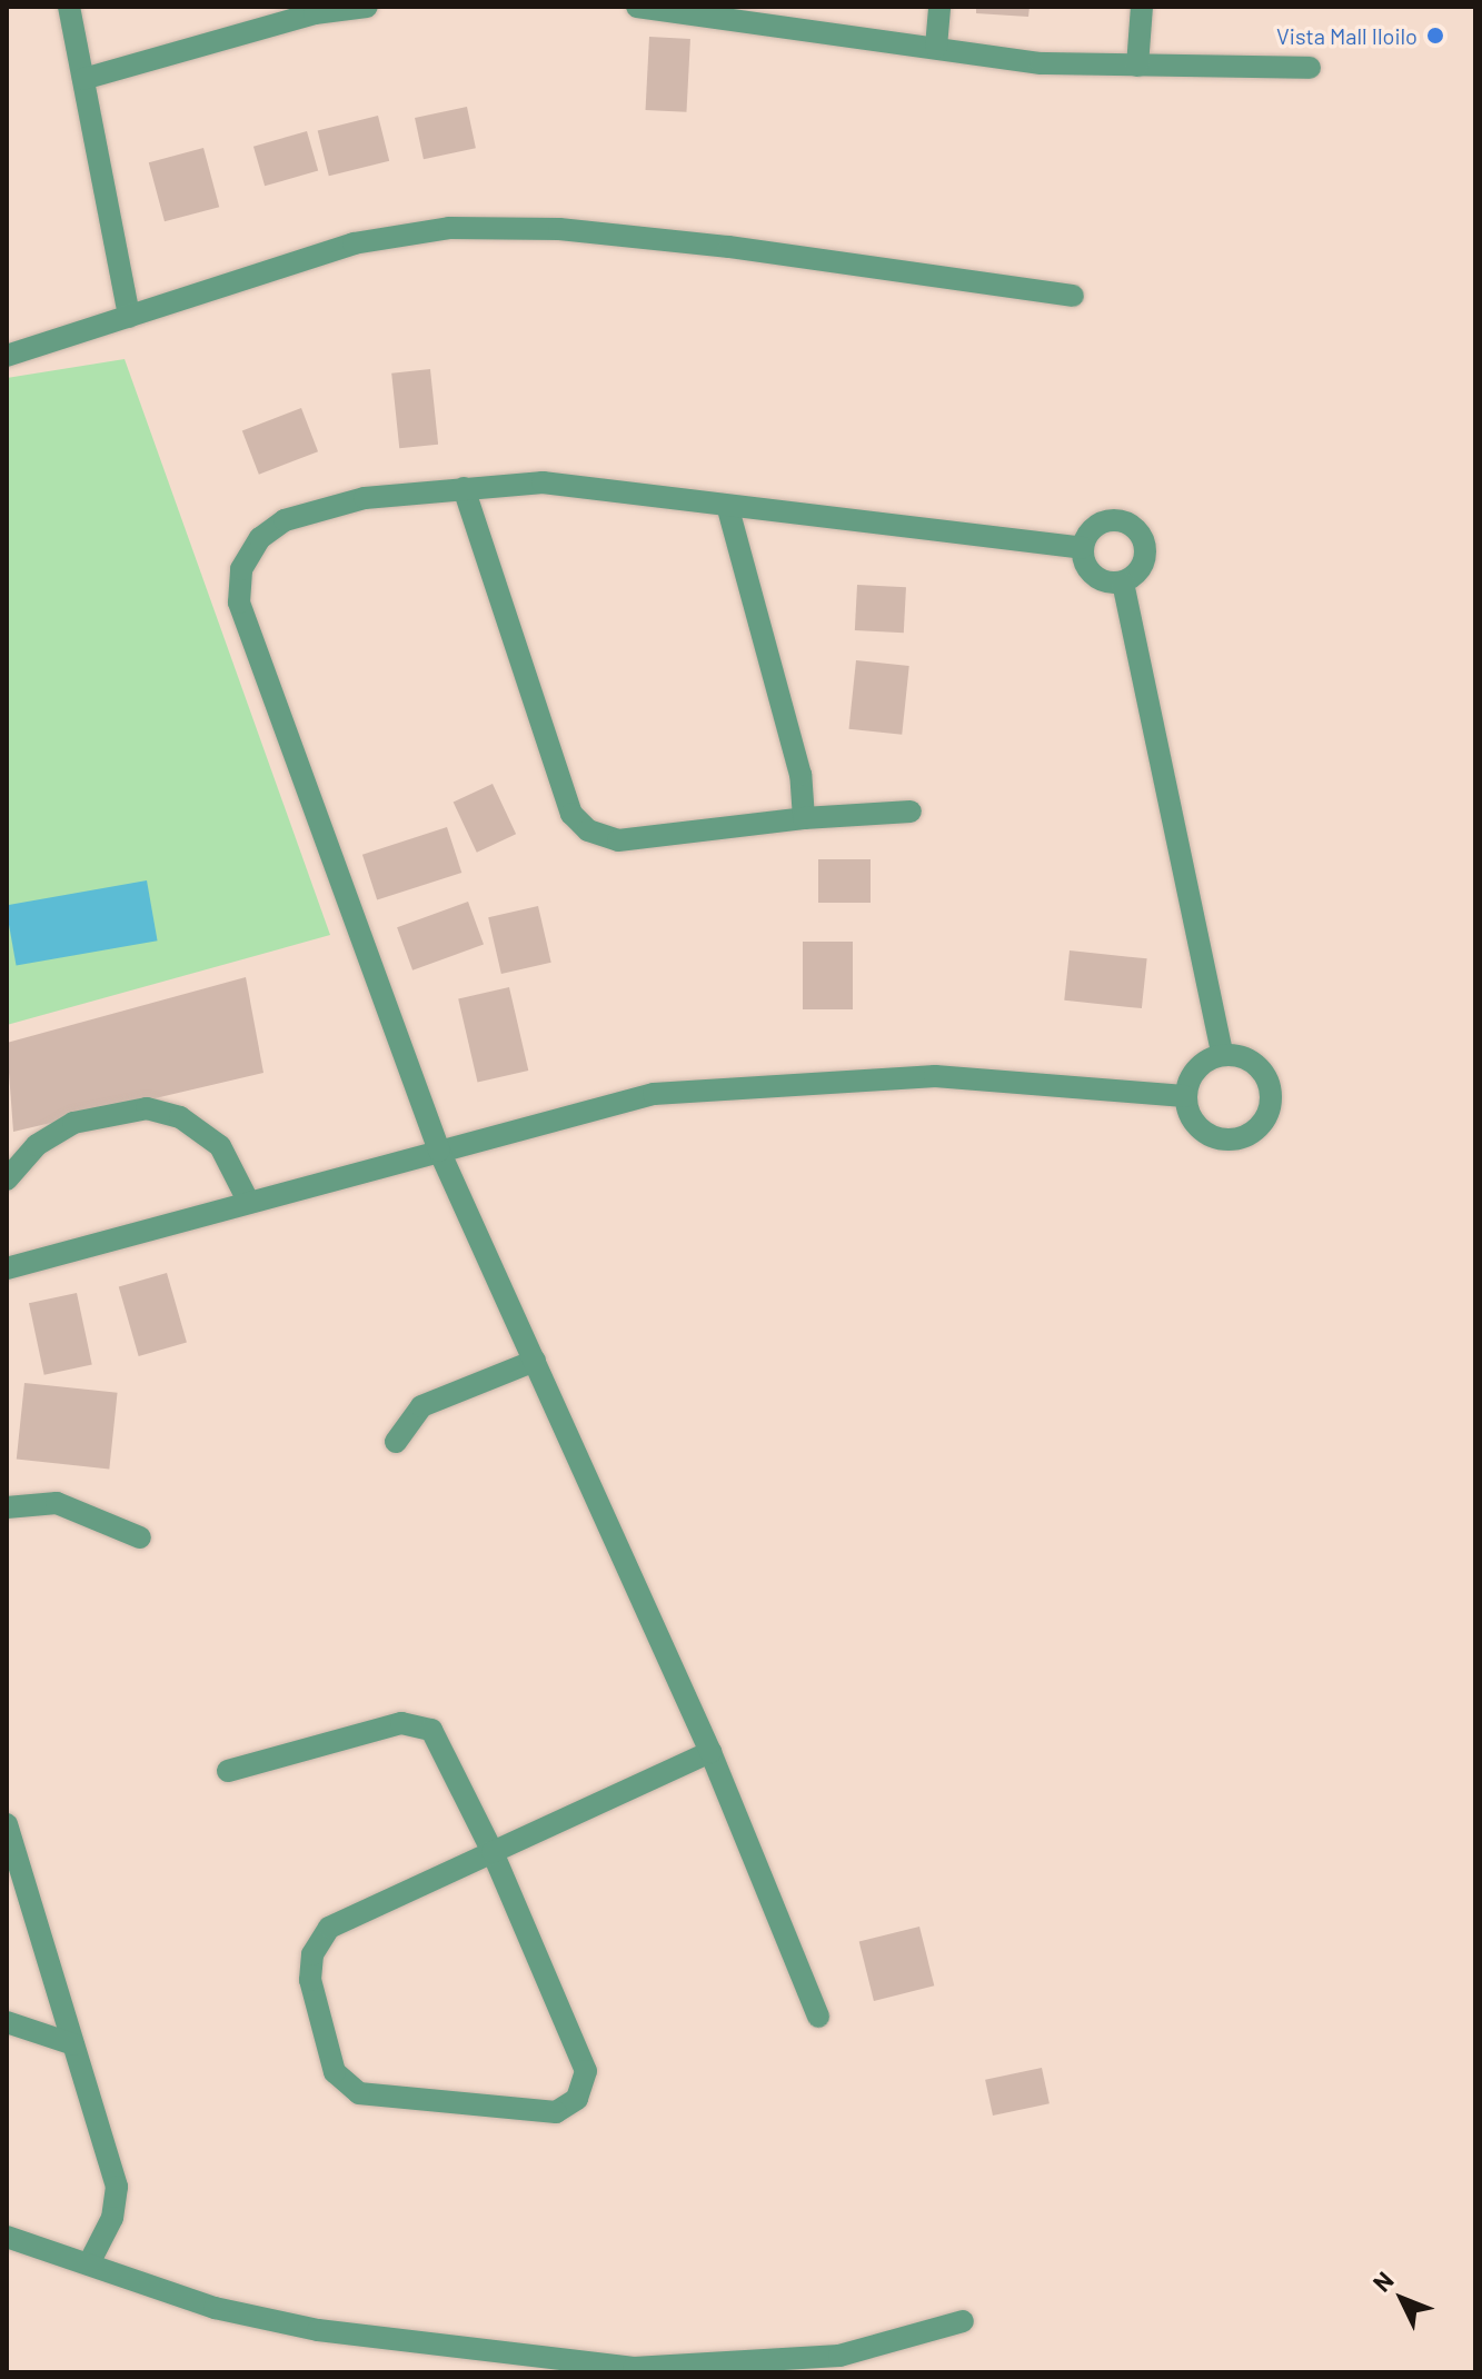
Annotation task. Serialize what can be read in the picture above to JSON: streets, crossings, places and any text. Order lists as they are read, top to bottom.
{
  "places": ["Vista Mall Iloilo"],
  "north": "top left"
}
